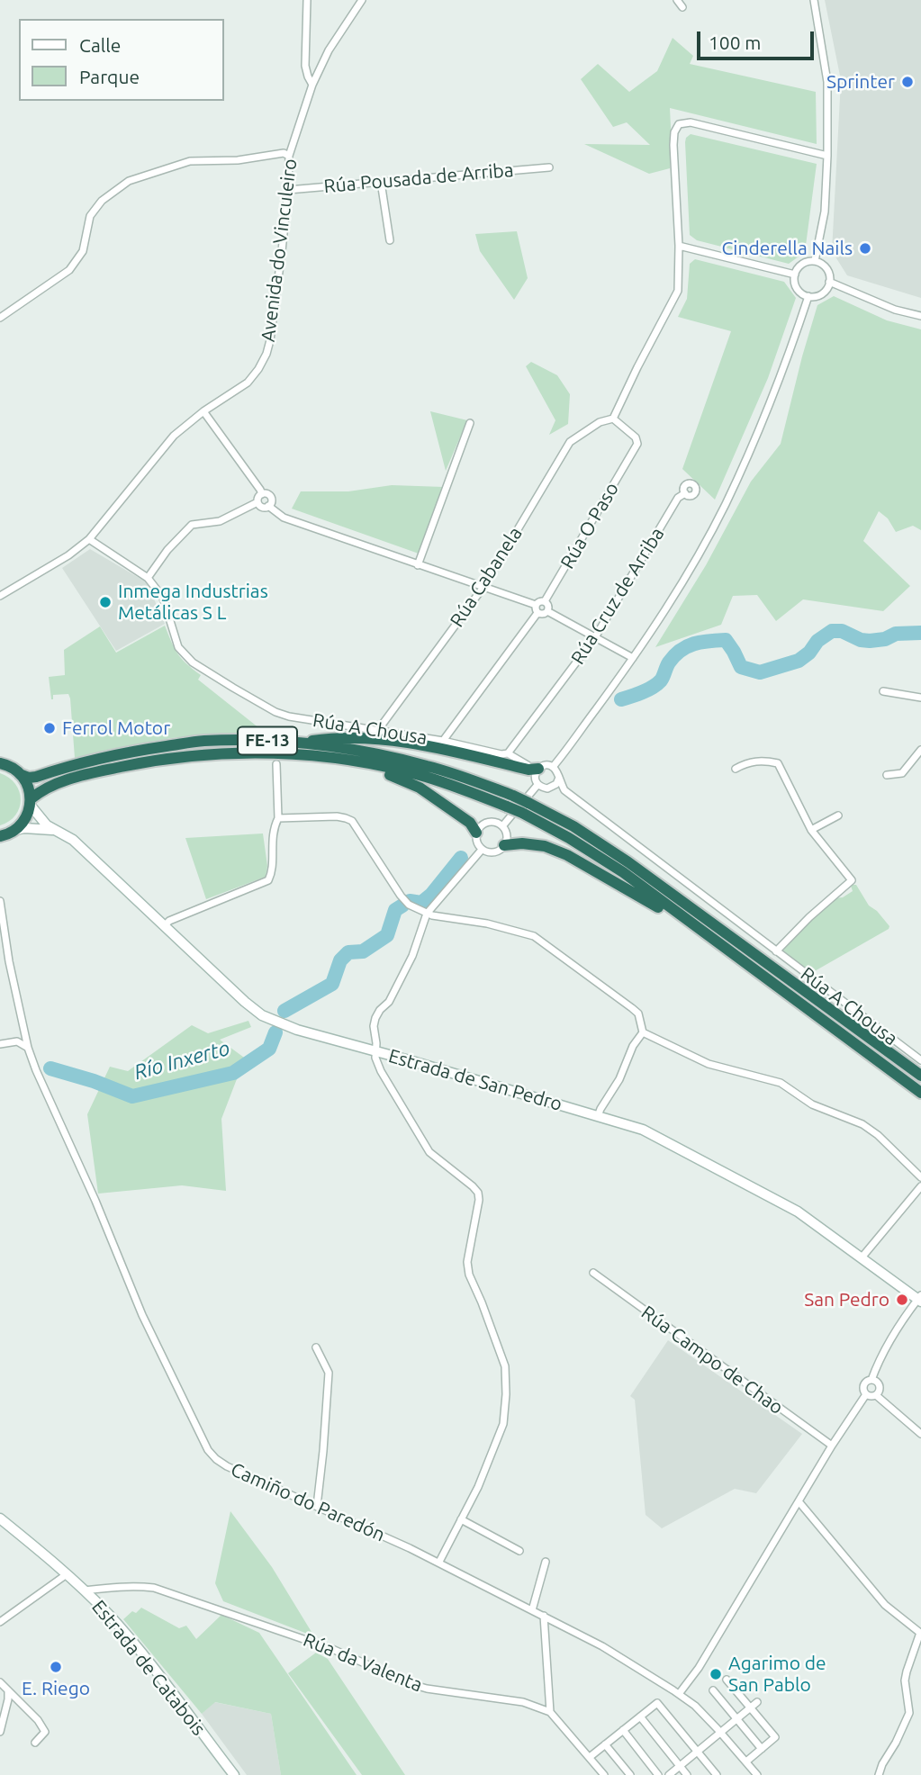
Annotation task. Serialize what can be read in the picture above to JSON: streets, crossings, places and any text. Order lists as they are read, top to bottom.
{
  "streets": {
    "highway": ["FE-13"],
    "street": [
      "Rúa Pousada de Arriba",
      "Avenida do Vinculeiro",
      "Rúa O Paso",
      "Rúa Cabanela",
      "Rúa Cruz de Arriba",
      "Rúa A Chousa",
      "Estrada de San Pedro",
      "Rúa Campo de Chao",
      "Camiño do Paredón",
      "Rúa da Valenta",
      "Estrada de Catabois"
    ]
  },
  "crossings": [
    ["Rúa Pousada de Arriba", "Avenida do Vinculeiro"],
    ["Avenida do Vinculeiro", "Rúa A Chousa"],
    ["Rúa O Paso", "Rúa Cabanela"],
    ["Rúa Cabanela", "Rúa A Chousa"],
    ["Rúa Cruz de Arriba", "Rúa A Chousa"],
    ["Rúa da Valenta", "Estrada de Catabois"]
  ],
  "water": ["Río Inxerto"],
  "places": [
    "Sprinter",
    "Cinderella Nails",
    "Inmega Industrias Metálicas S L",
    "Ferrol Motor",
    "San Pedro",
    "E. Riego",
    "Agarimo de San Pablo"
  ],
  "legend": ["Calle", "Parque"],
  "scale_bar": "100 m"
}
